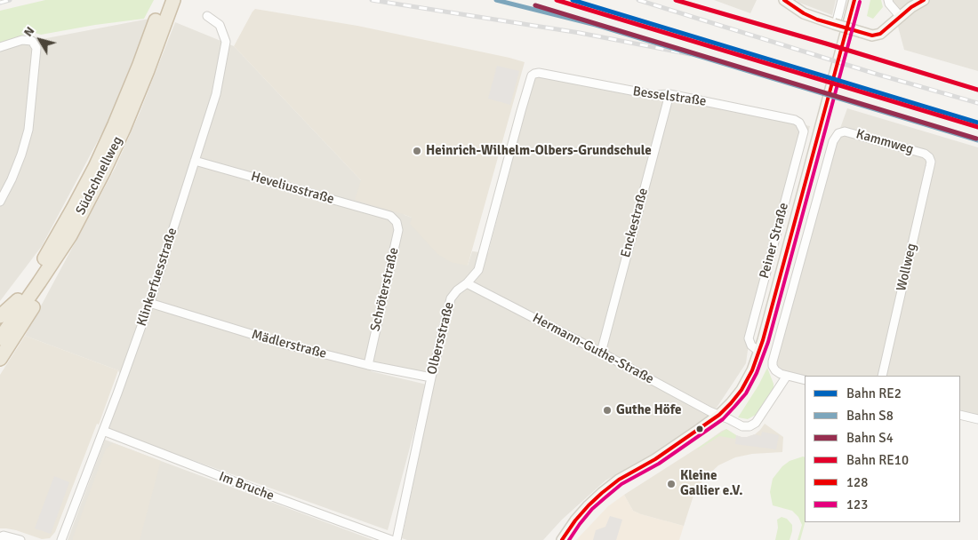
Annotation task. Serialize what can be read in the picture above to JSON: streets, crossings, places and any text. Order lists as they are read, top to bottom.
{
  "streets": {
    "highway": ["Südschnellweg"],
    "street": [
      "Besselstraße",
      "Kammweg",
      "Heveliusstraße",
      "Enckestraße",
      "Peiner Straße",
      "Wollweg",
      "Klinkerfuesstraße",
      "Schröterstraße",
      "Olbersstraße",
      "Mädlerstraße",
      "Hermann-Guthe-Straße",
      "Im Bruche"
    ]
  },
  "crossings": [
    ["Besselstraße", "Enckestraße"],
    ["Besselstraße", "Peiner Straße"],
    ["Besselstraße", "Olbersstraße"],
    ["Kammweg", "Wollweg"],
    ["Kammweg", "Hermann-Guthe-Straße"],
    ["Heveliusstraße", "Klinkerfuesstraße"],
    ["Heveliusstraße", "Schröterstraße"],
    ["Enckestraße", "Hermann-Guthe-Straße"],
    ["Peiner Straße", "Hermann-Guthe-Straße"],
    ["Klinkerfuesstraße", "Mädlerstraße"],
    ["Klinkerfuesstraße", "Im Bruche"],
    ["Schröterstraße", "Mädlerstraße"],
    ["Olbersstraße", "Mädlerstraße"],
    ["Olbersstraße", "Hermann-Guthe-Straße"]
  ],
  "places": ["Heinrich-Wilhelm-Olbers-Grundschule", "Guthe Höfe", "Kleine Gallier e.V."],
  "lines": [
    "rail line RE2",
    "rail line S8",
    "rail line RE10",
    "transit line 128",
    "transit line 123",
    "rail line S4"
  ],
  "legend": [
    "Bahn RE2",
    "Bahn S8",
    "Bahn S4",
    "Bahn RE10",
    "128",
    "123"
  ],
  "north": "top left"
}
